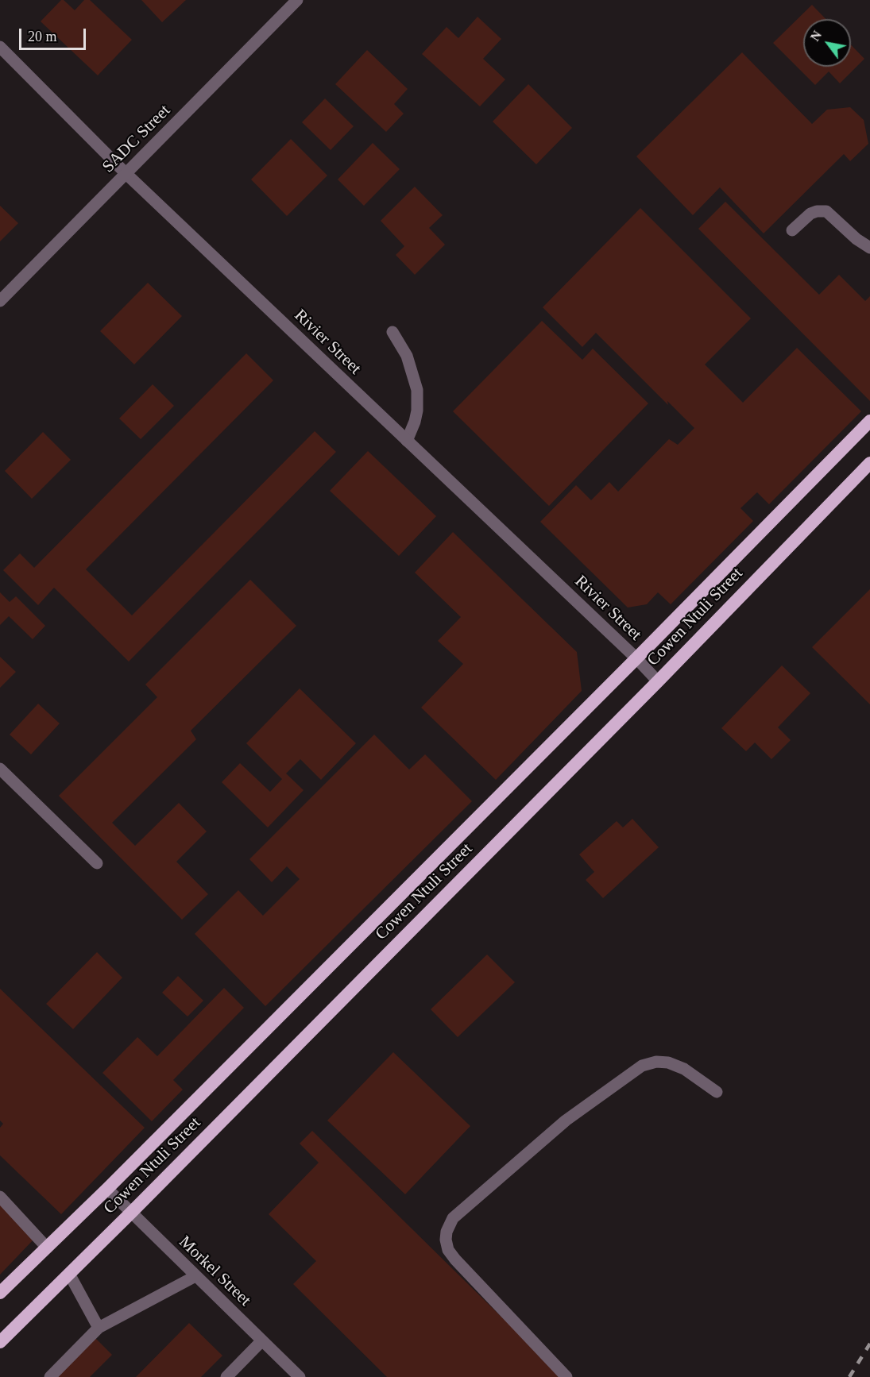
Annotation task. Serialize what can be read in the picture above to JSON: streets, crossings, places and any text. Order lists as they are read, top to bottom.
{
  "streets": {
    "highway": ["Cowen Ntuli Street"],
    "street": ["SADC Street", "Rivier Street", "Morkel Street"]
  },
  "crossings": [
    ["SADC Street", "Rivier Street"],
    ["Rivier Street", "Cowen Ntuli Street"],
    ["Cowen Ntuli Street", "Morkel Street"]
  ],
  "scale_bar": "20 m",
  "north": "top left"
}
